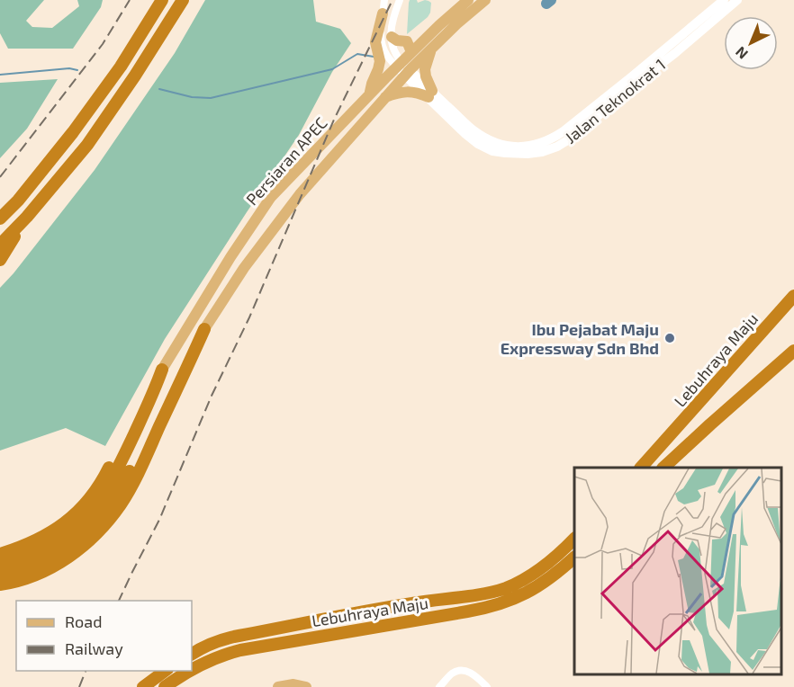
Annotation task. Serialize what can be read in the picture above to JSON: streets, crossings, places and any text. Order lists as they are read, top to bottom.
{
  "streets": {
    "highway": ["Lebuhraya Maju"],
    "main road": ["Jalan Teknokrat 1", "Persiaran APEC"]
  },
  "crossings": [
    ["Jalan Teknokrat 1", "Persiaran APEC"]
  ],
  "places": ["Ibu Pejabat Maju Expressway Sdn Bhd"],
  "legend": ["Road", "Railway"],
  "north": "bottom left"
}
